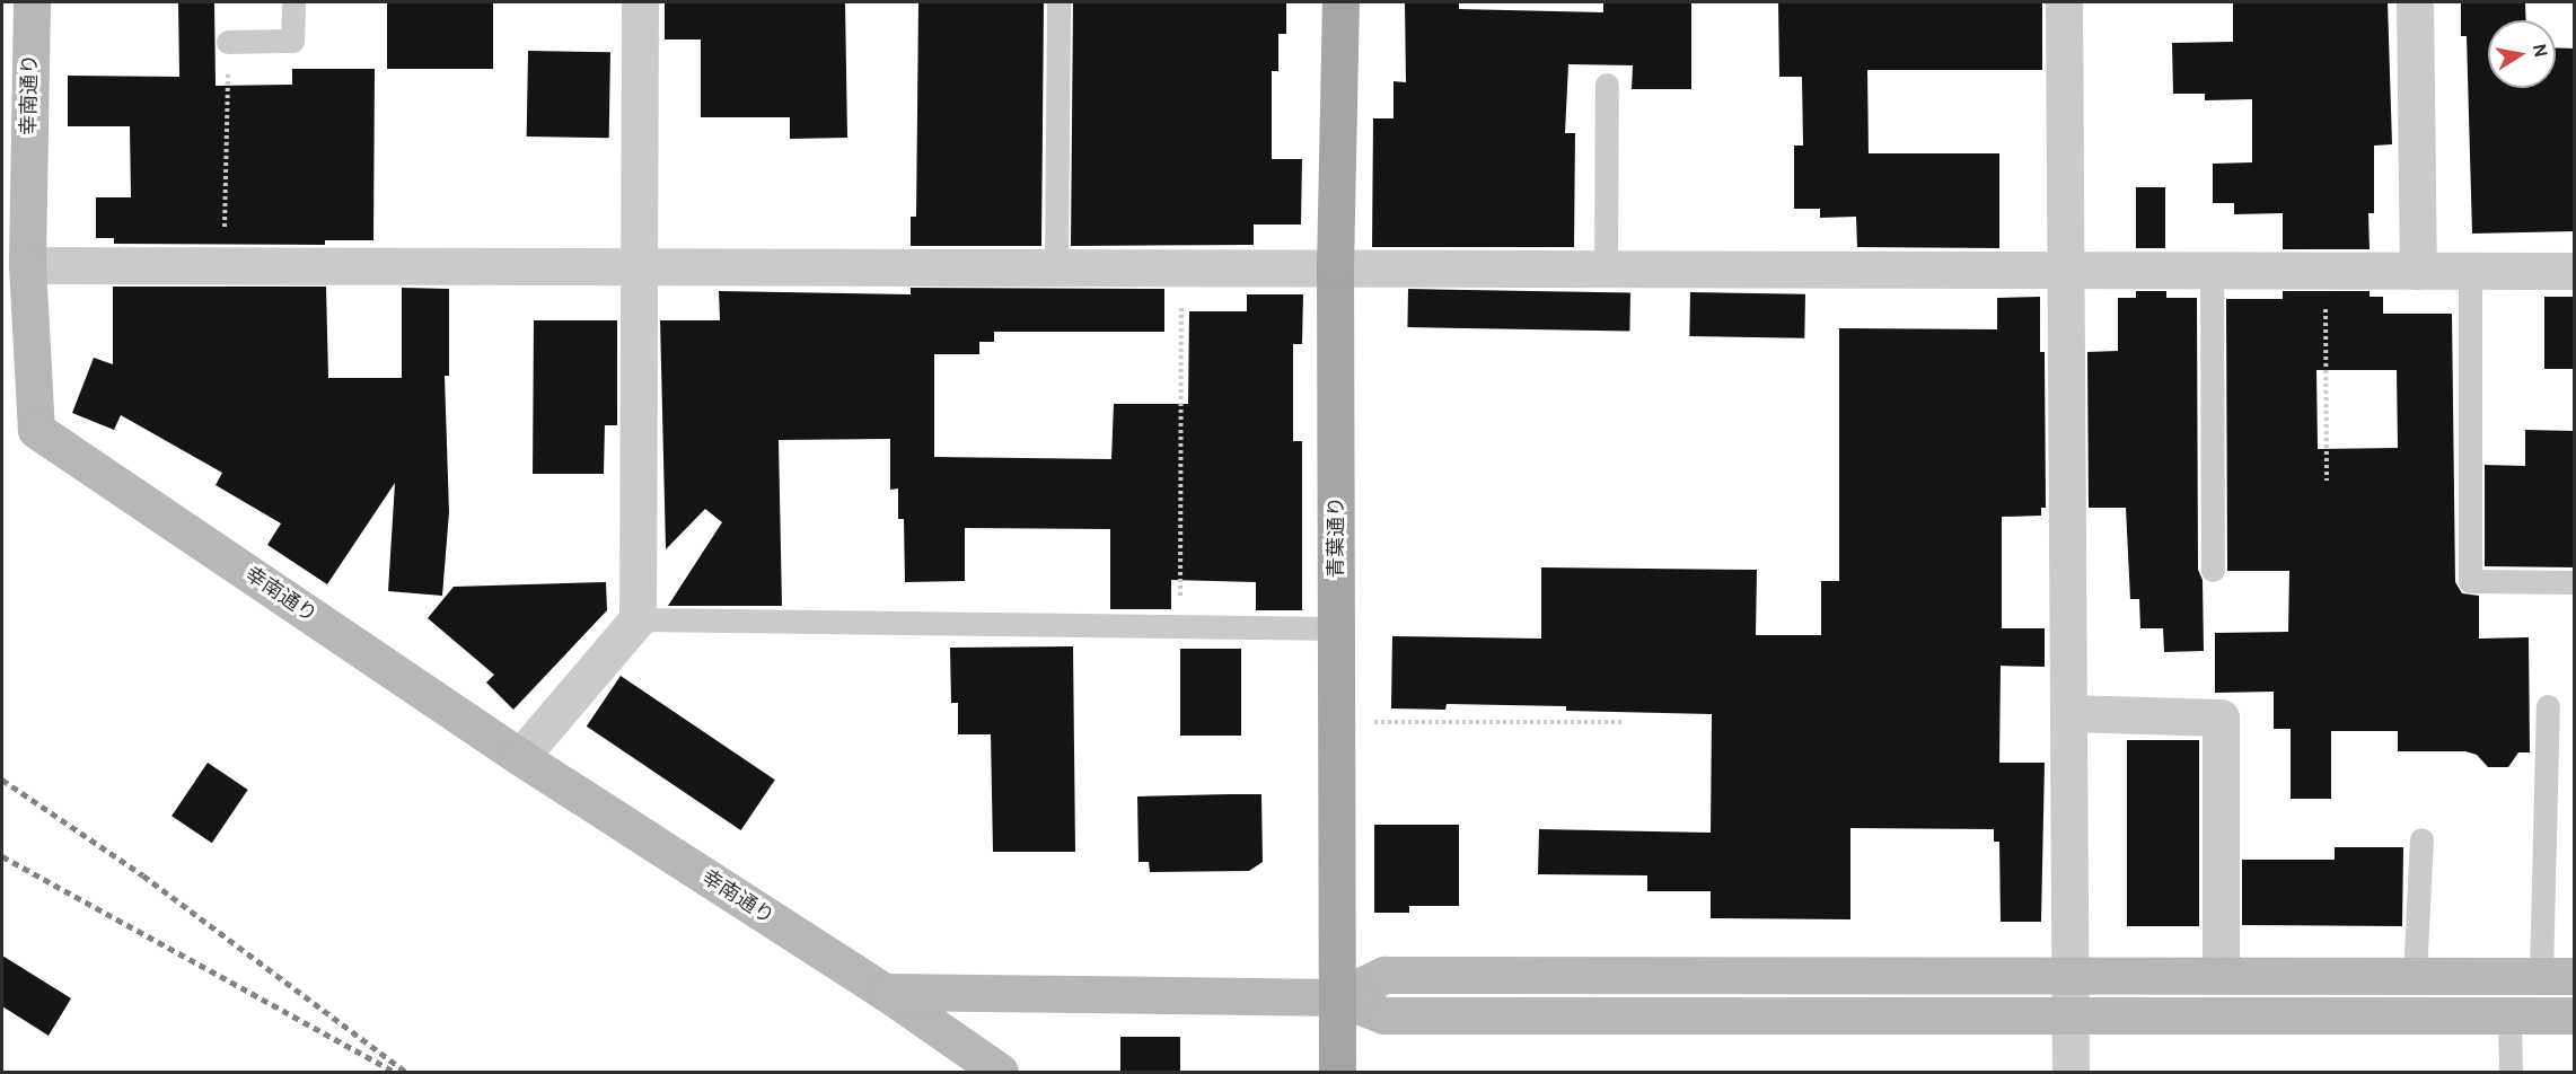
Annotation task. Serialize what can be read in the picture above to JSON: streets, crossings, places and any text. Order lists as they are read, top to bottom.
{
  "streets": {
    "main road": ["青葉通り"],
    "street": ["幸南通り"]
  },
  "north": "right"
}
